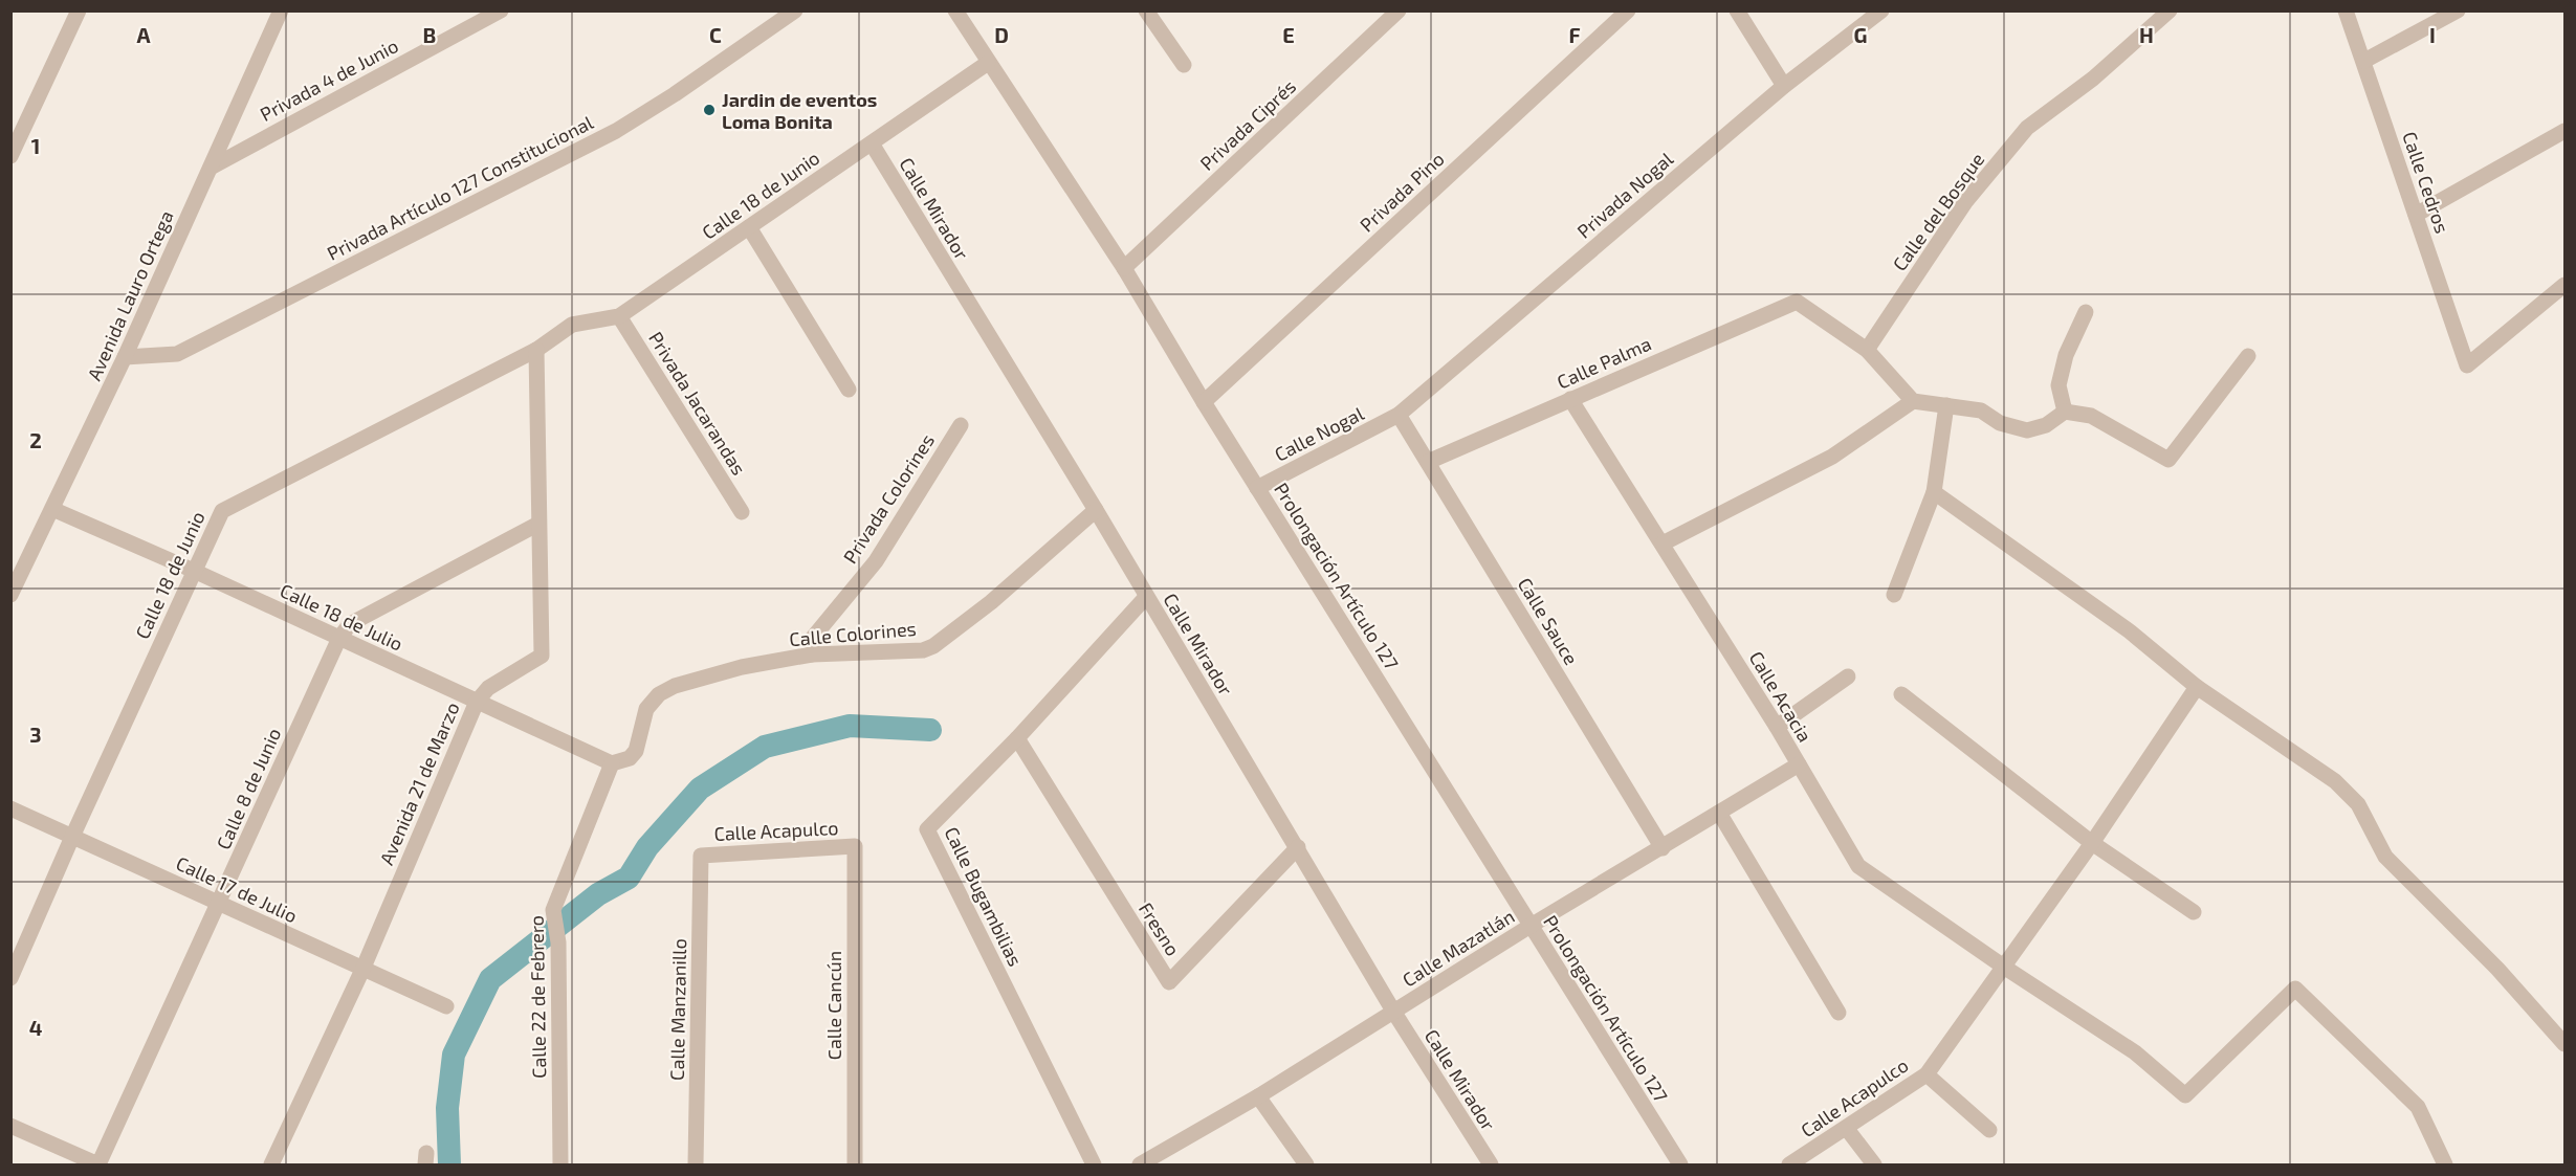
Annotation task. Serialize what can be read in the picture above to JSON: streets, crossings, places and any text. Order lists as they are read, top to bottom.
{
  "streets": {
    "street": [
      "Privada 4 de Junio",
      "Privada Ciprés",
      "Calle Cedros",
      "Privada Artículo 127 Constitucional",
      "Privada Pino",
      "Calle 18 de Junio",
      "Privada Nogal",
      "Calle Mirador",
      "Calle del Bosque",
      "Avenida Lauro Ortega",
      "Calle Palma",
      "Privada Jacarandas",
      "Calle Nogal",
      "Privada Colorines",
      "Prolongación Artículo 127",
      "Calle 18 de Julio",
      "Calle Sauce",
      "Calle Colorines",
      "Calle Acacia",
      "Avenida 21 de Marzo",
      "Calle 8 de Junio",
      "Calle Acapulco",
      "Calle 17 de Julio",
      "Calle Bugambilias",
      "Fresno",
      "Calle Mazatlán",
      "Calle 22 de Febrero",
      "Calle Cancún",
      "Calle Manzanillo"
    ]
  },
  "crossings": [
    ["Privada 4 de Junio", "Avenida Lauro Ortega"],
    ["Privada Ciprés", "Prolongación Artículo 127"],
    ["Privada Artículo 127 Constitucional", "Avenida Lauro Ortega"],
    ["Privada Pino", "Prolongación Artículo 127"],
    ["Calle 18 de Junio", "Calle Mirador"],
    ["Calle 18 de Junio", "Privada Jacarandas"],
    ["Calle 18 de Junio", "Prolongación Artículo 127"],
    ["Calle 18 de Junio", "Calle 18 de Julio"],
    ["Calle 18 de Junio", "Avenida 21 de Marzo"],
    ["Calle 18 de Junio", "Calle 17 de Julio"],
    ["Privada Nogal", "Calle Nogal"],
    ["Privada Nogal", "Calle Sauce"],
    ["Calle Mirador", "Calle Colorines"],
    ["Calle Mirador", "Calle Bugambilias"],
    ["Calle Mirador", "Fresno"],
    ["Calle Mirador", "Calle Mazatlán"],
    ["Calle del Bosque", "Calle Palma"],
    ["Avenida Lauro Ortega", "Calle 18 de Julio"],
    ["Calle Palma", "Calle Sauce"],
    ["Calle Palma", "Calle Acacia"],
    ["Calle Nogal", "Prolongación Artículo 127"],
    ["Calle Nogal", "Calle Sauce"],
    ["Privada Colorines", "Calle Colorines"],
    ["Prolongación Artículo 127", "Calle Mazatlán"],
    ["Calle 18 de Julio", "Calle Colorines"],
    ["Calle 18 de Julio", "Avenida 21 de Marzo"],
    ["Calle 18 de Julio", "Calle 8 de Junio"],
    ["Calle 18 de Julio", "Calle 22 de Febrero"],
    ["Calle Sauce", "Calle Mazatlán"],
    ["Calle Colorines", "Calle 22 de Febrero"],
    ["Calle Acacia", "Calle Acapulco"],
    ["Calle Acacia", "Calle Mazatlán"],
    ["Avenida 21 de Marzo", "Calle 8 de Junio"],
    ["Avenida 21 de Marzo", "Calle 17 de Julio"],
    ["Calle 8 de Junio", "Calle 17 de Julio"],
    ["Calle Acapulco", "Calle Cancún"],
    ["Calle Acapulco", "Calle Manzanillo"],
    ["Calle Bugambilias", "Fresno"]
  ],
  "places": ["Jardin de eventos Loma Bonita"],
  "grid": {
    "columns": [
      "A",
      "B",
      "C",
      "D",
      "E",
      "F",
      "G",
      "H",
      "I"
    ],
    "rows": [
      "1",
      "2",
      "3",
      "4"
    ]
  }
}
